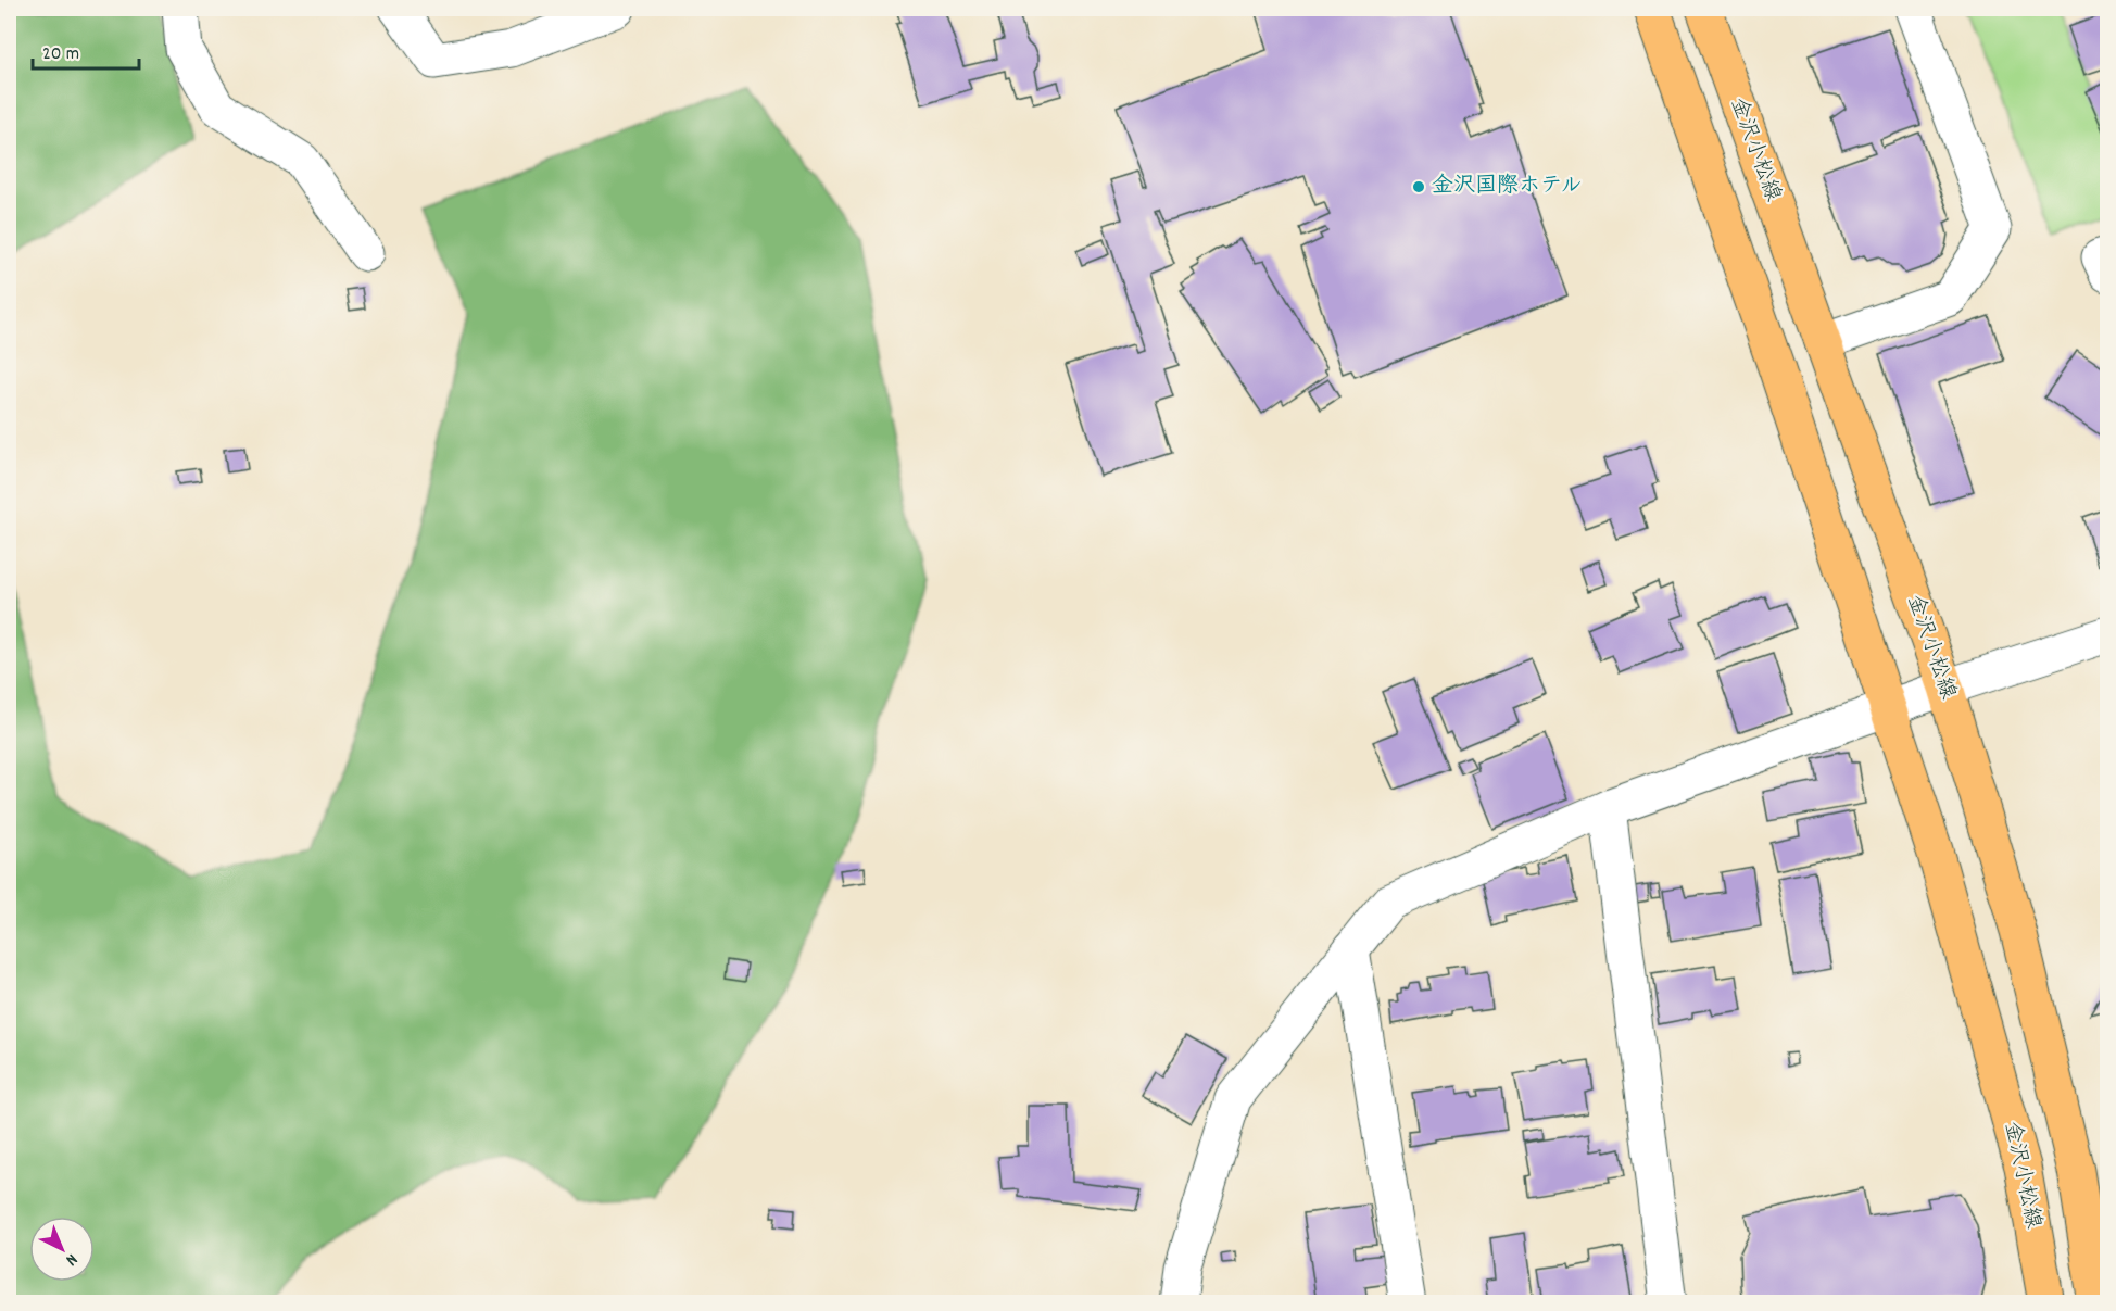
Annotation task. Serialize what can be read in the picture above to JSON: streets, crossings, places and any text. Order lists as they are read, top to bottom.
{
  "streets": {
    "main road": ["金沢小松線"]
  },
  "places": ["金沢国際ホテル"],
  "scale_bar": "20 m",
  "north": "bottom right"
}
